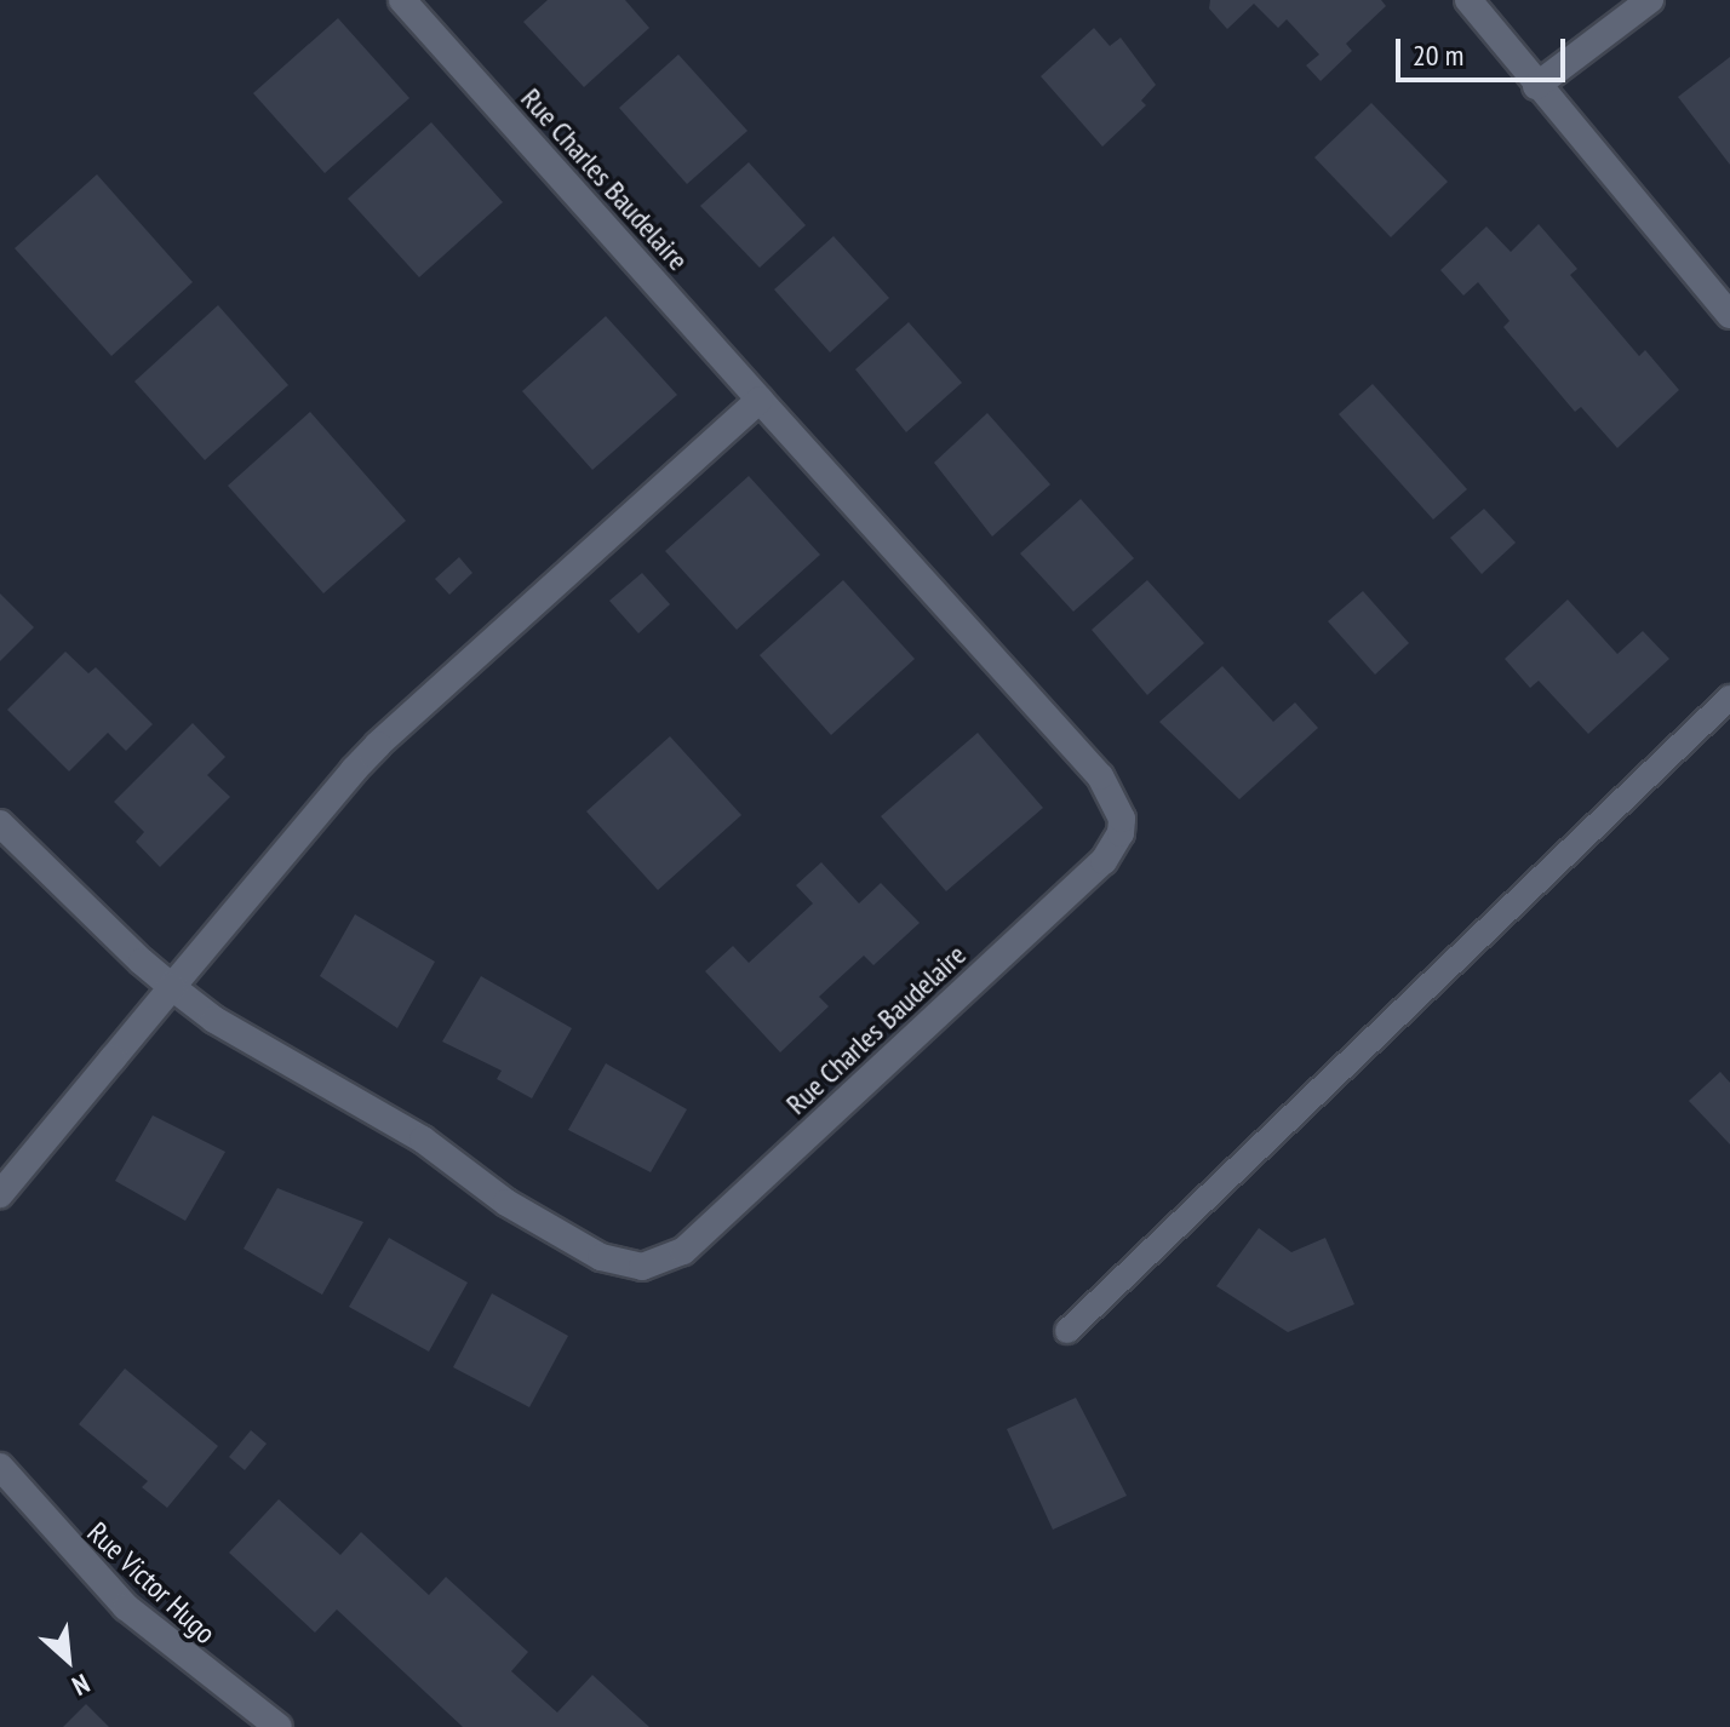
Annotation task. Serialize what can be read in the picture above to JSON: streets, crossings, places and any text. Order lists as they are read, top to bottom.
{
  "streets": {
    "street": ["Rue Charles Baudelaire", "Rue Victor Hugo"]
  },
  "scale_bar": "20 m",
  "north": "bottom right"
}
